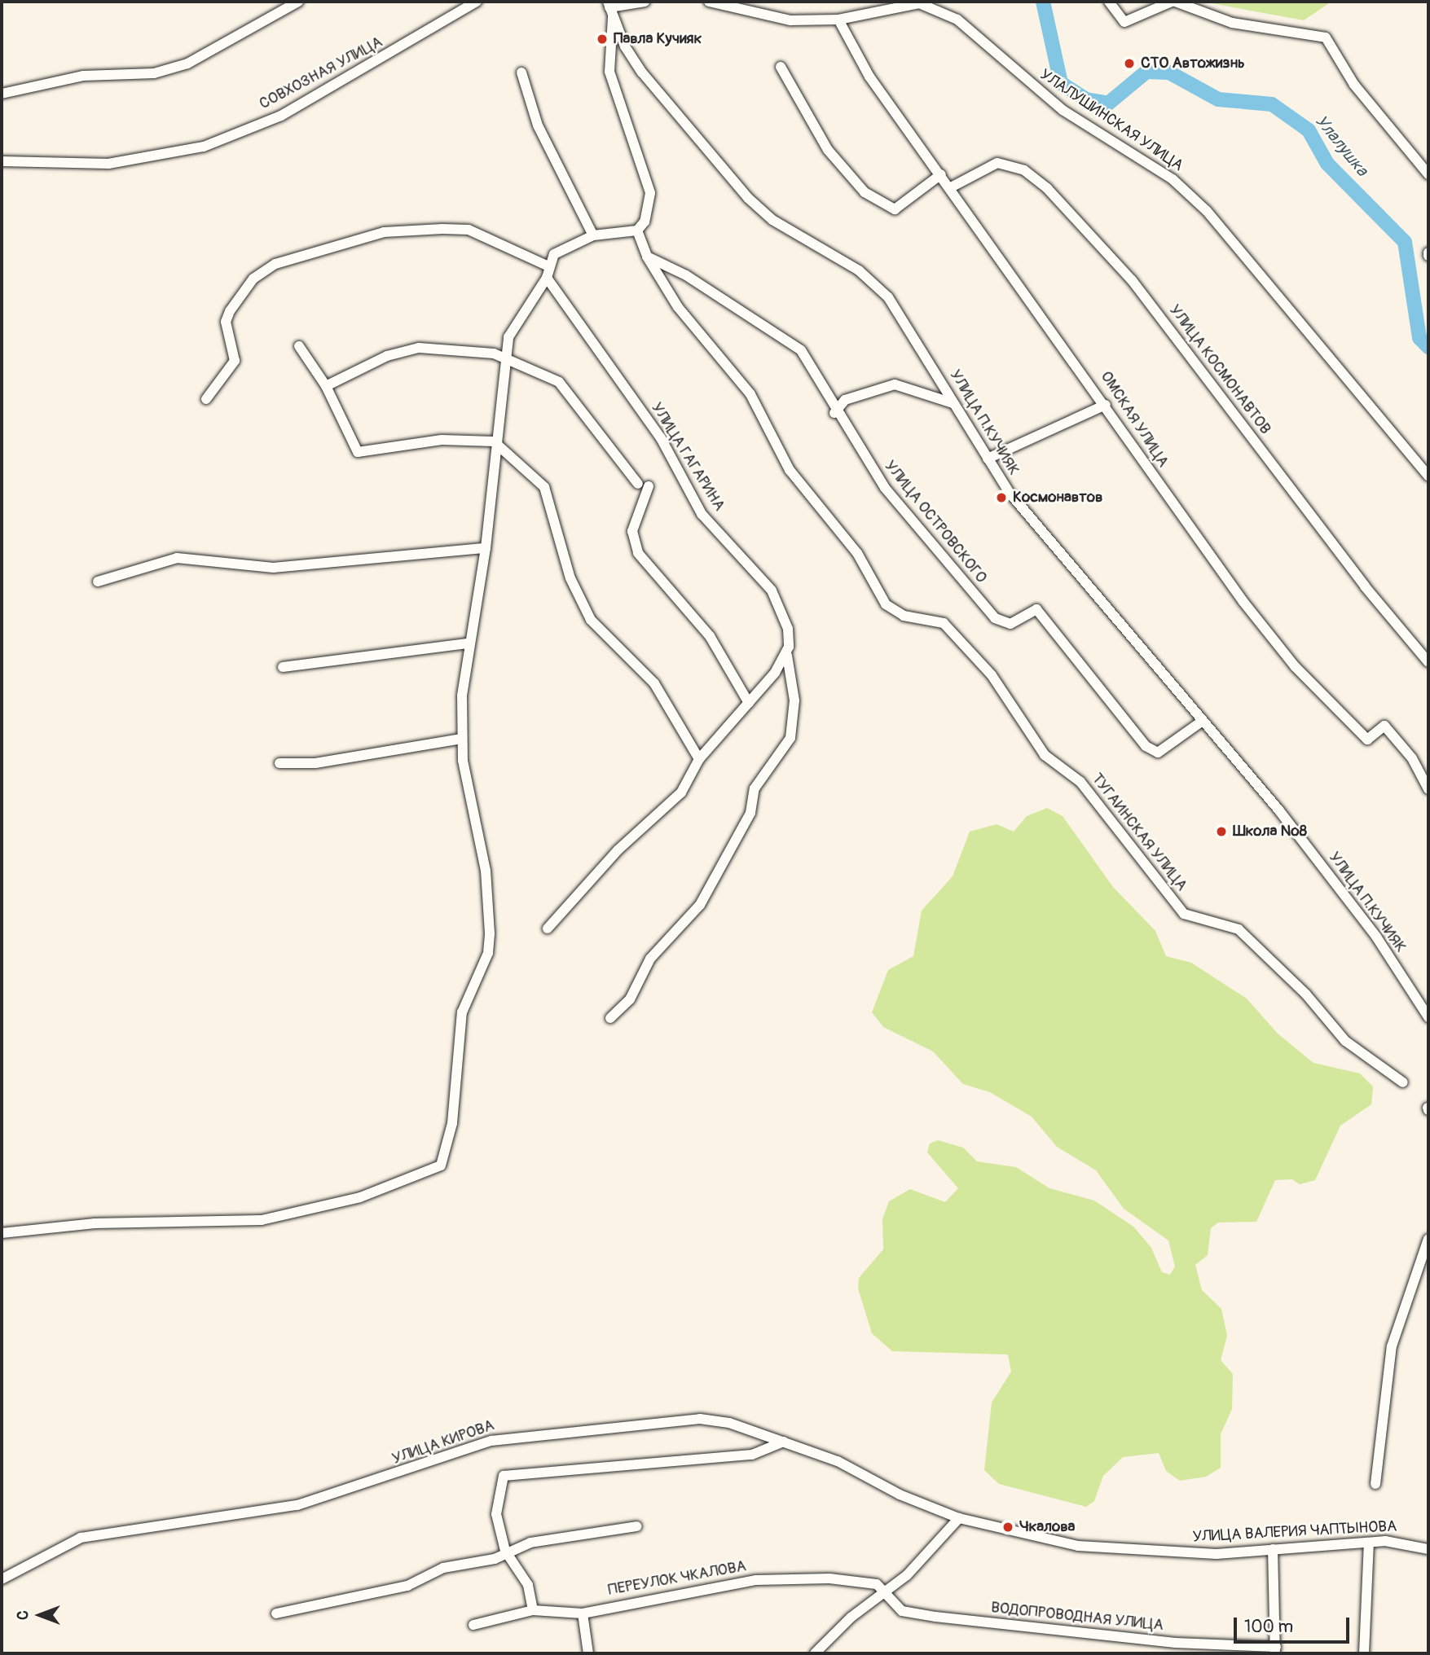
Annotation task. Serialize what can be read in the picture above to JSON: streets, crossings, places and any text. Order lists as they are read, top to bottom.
{
  "streets": {
    "street": [
      "СОВХОЗНАЯ УЛИЦА",
      "УЛАЛУШИНСКАЯ УЛИЦА",
      "УЛИЦА КОСМОНАВТОВ",
      "ОМСКАЯ УЛИЦА",
      "УЛИЦА П.КУЧИЯК",
      "УЛИЦА ГАГАРИНА",
      "УЛИЦА ОСТРОВСКОГО",
      "ТУГАИНСКАЯ УЛИЦА",
      "УЛИЦА КИРОВА",
      "УЛИЦА ВАЛЕРИЯ ЧАПТЫНОВА",
      "ПЕРЕУЛОК ЧКАЛОВА",
      "ВОДОПРОВОДНАЯ УЛИЦА"
    ]
  },
  "crossings": [
    ["УЛАЛУШИНСКАЯ УЛИЦА", "ОМСКАЯ УЛИЦА"],
    ["УЛИЦА КОСМОНАВТОВ", "ОМСКАЯ УЛИЦА"],
    ["УЛИЦА П.КУЧИЯК", "УЛИЦА ОСТРОВСКОГО"],
    ["УЛИЦА ОСТРОВСКОГО", "ТУГАИНСКАЯ УЛИЦА"],
    ["УЛИЦА КИРОВА", "УЛИЦА ВАЛЕРИЯ ЧАПТЫНОВА"],
    ["ПЕРЕУЛОК ЧКАЛОВА", "ВОДОПРОВОДНАЯ УЛИЦА"]
  ],
  "water": ["Улалушка"],
  "places": [
    "Павла Кучияк",
    "СТО Автожизнь",
    "Космонавтов",
    "Школа №8",
    "Чкалова"
  ],
  "scale_bar": "100 m",
  "north": "left"
}
